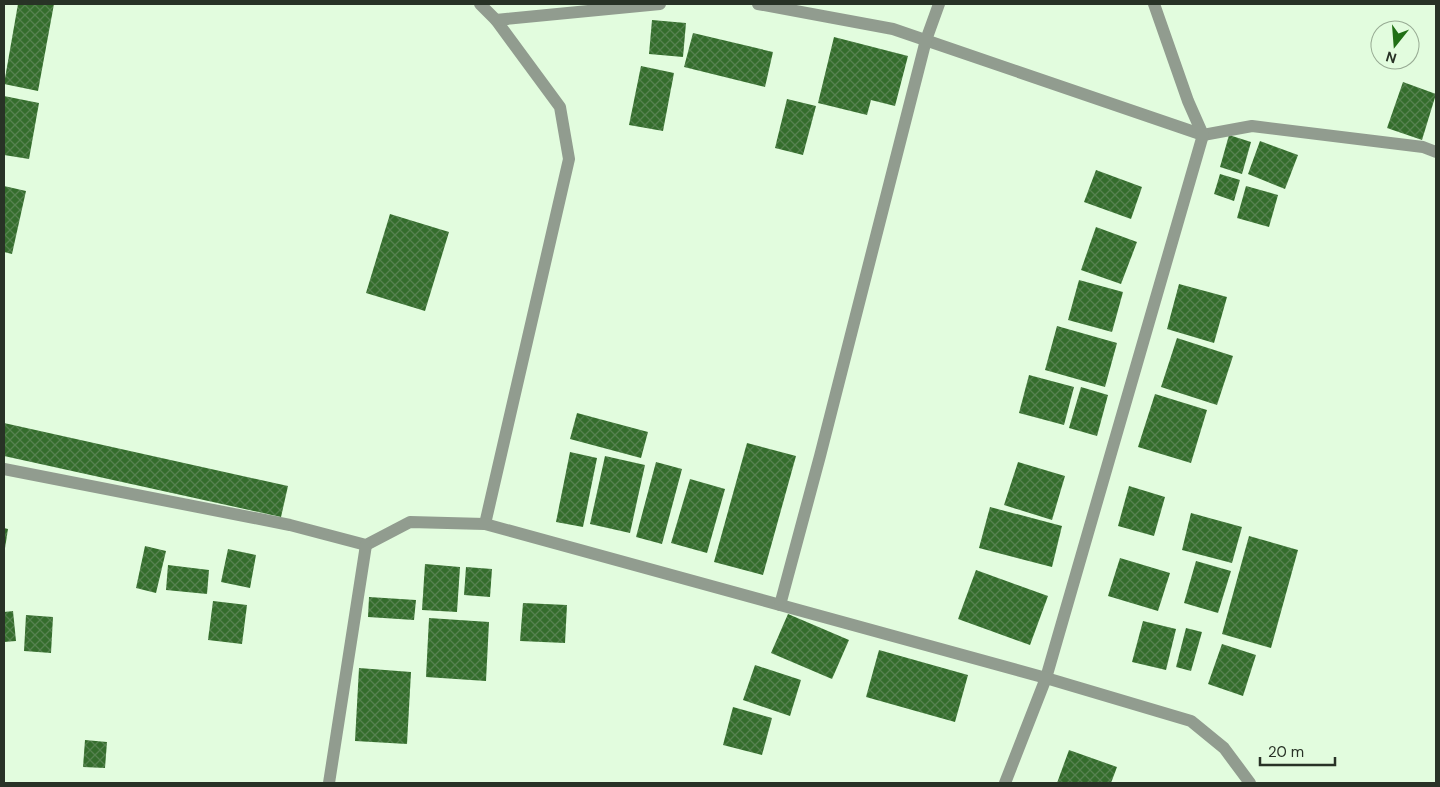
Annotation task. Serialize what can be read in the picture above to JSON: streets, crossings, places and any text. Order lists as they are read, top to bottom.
{
  "scale_bar": "20 m",
  "north": "bottom"
}
